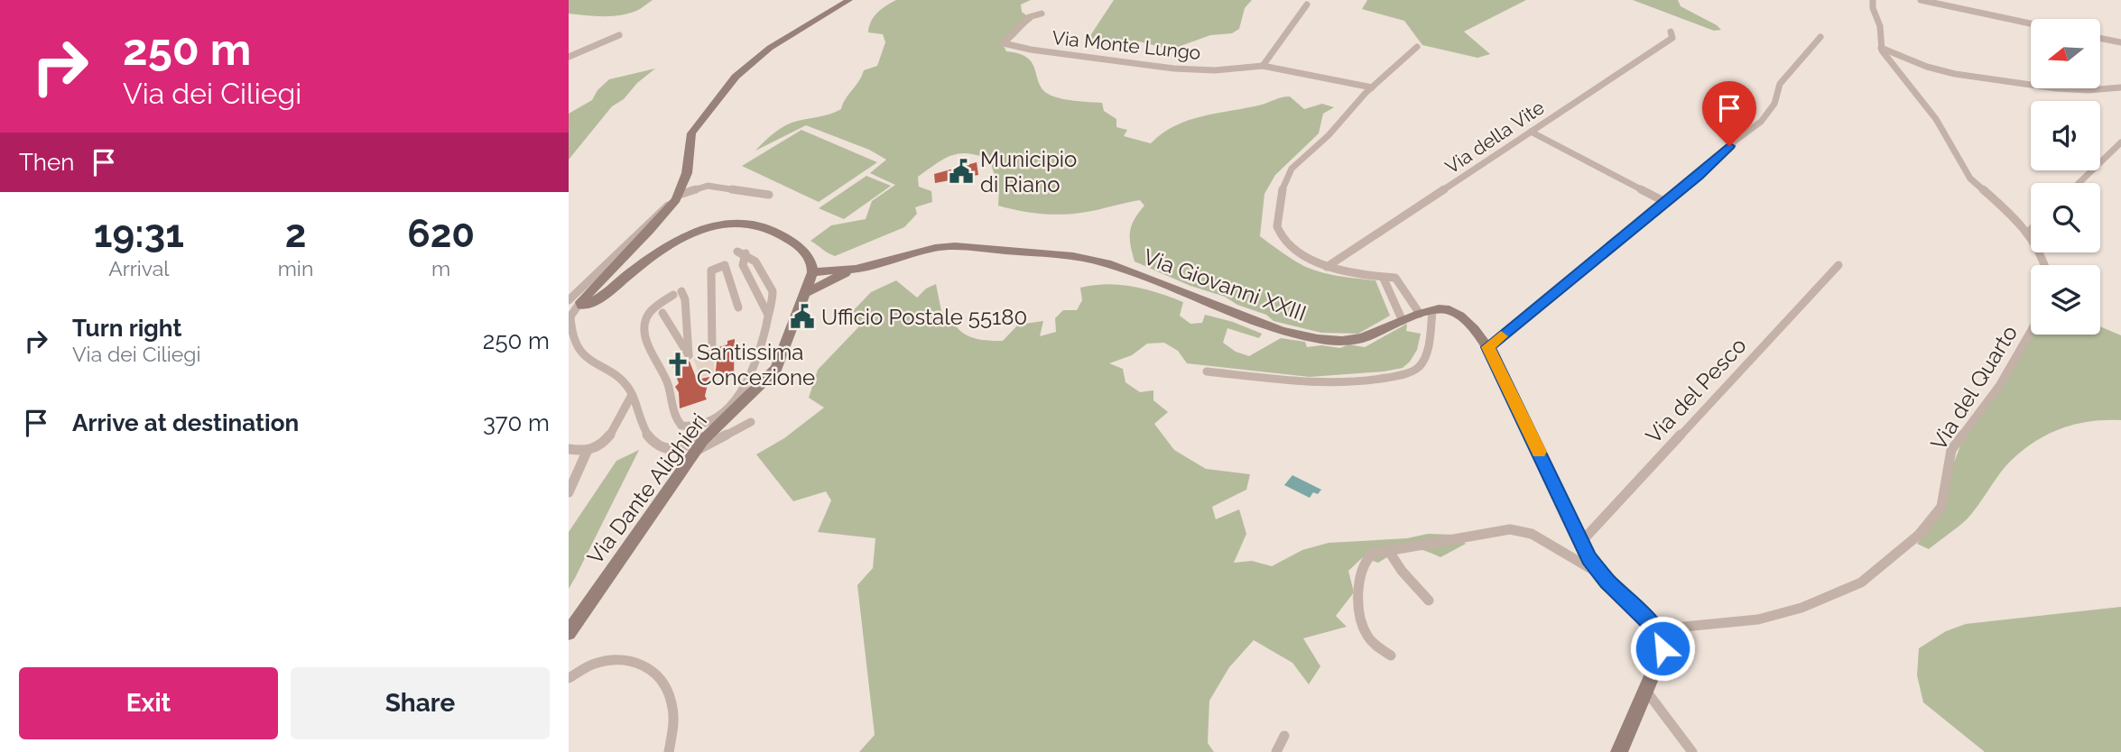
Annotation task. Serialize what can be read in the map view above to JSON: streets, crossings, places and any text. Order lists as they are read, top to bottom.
{
  "streets": {
    "main road": ["Via Giovanni XXIII", "Via Dante Alighieri"],
    "street": [
      "Via Monte Lungo",
      "Via della Vite",
      "Via del Quarto",
      "Via del Pesco"
    ]
  },
  "crossings": [
    ["Via Giovanni XXIII", "Via Dante Alighieri"]
  ],
  "places": {
    "public building": ["Municipio di Riano", "Ufficio Postale 55180"],
    "church": ["Santissima Concezione"]
  },
  "north": "left",
  "page": {
    "turn": ["250 m", "Via dei Ciliegi"],
    "then": "Then",
    "eta": [
      "19:31",
      "Arrival",
      "2",
      "min",
      "620",
      "m"
    ],
    "list": [
      {
        "name": "Turn right",
        "note": "Via dei Ciliegi",
        "value": "250 m"
      },
      {
        "name": "Arrive at destination",
        "value": "370 m"
      }
    ],
    "buttons": ["Exit", "Share"]
  }
}
